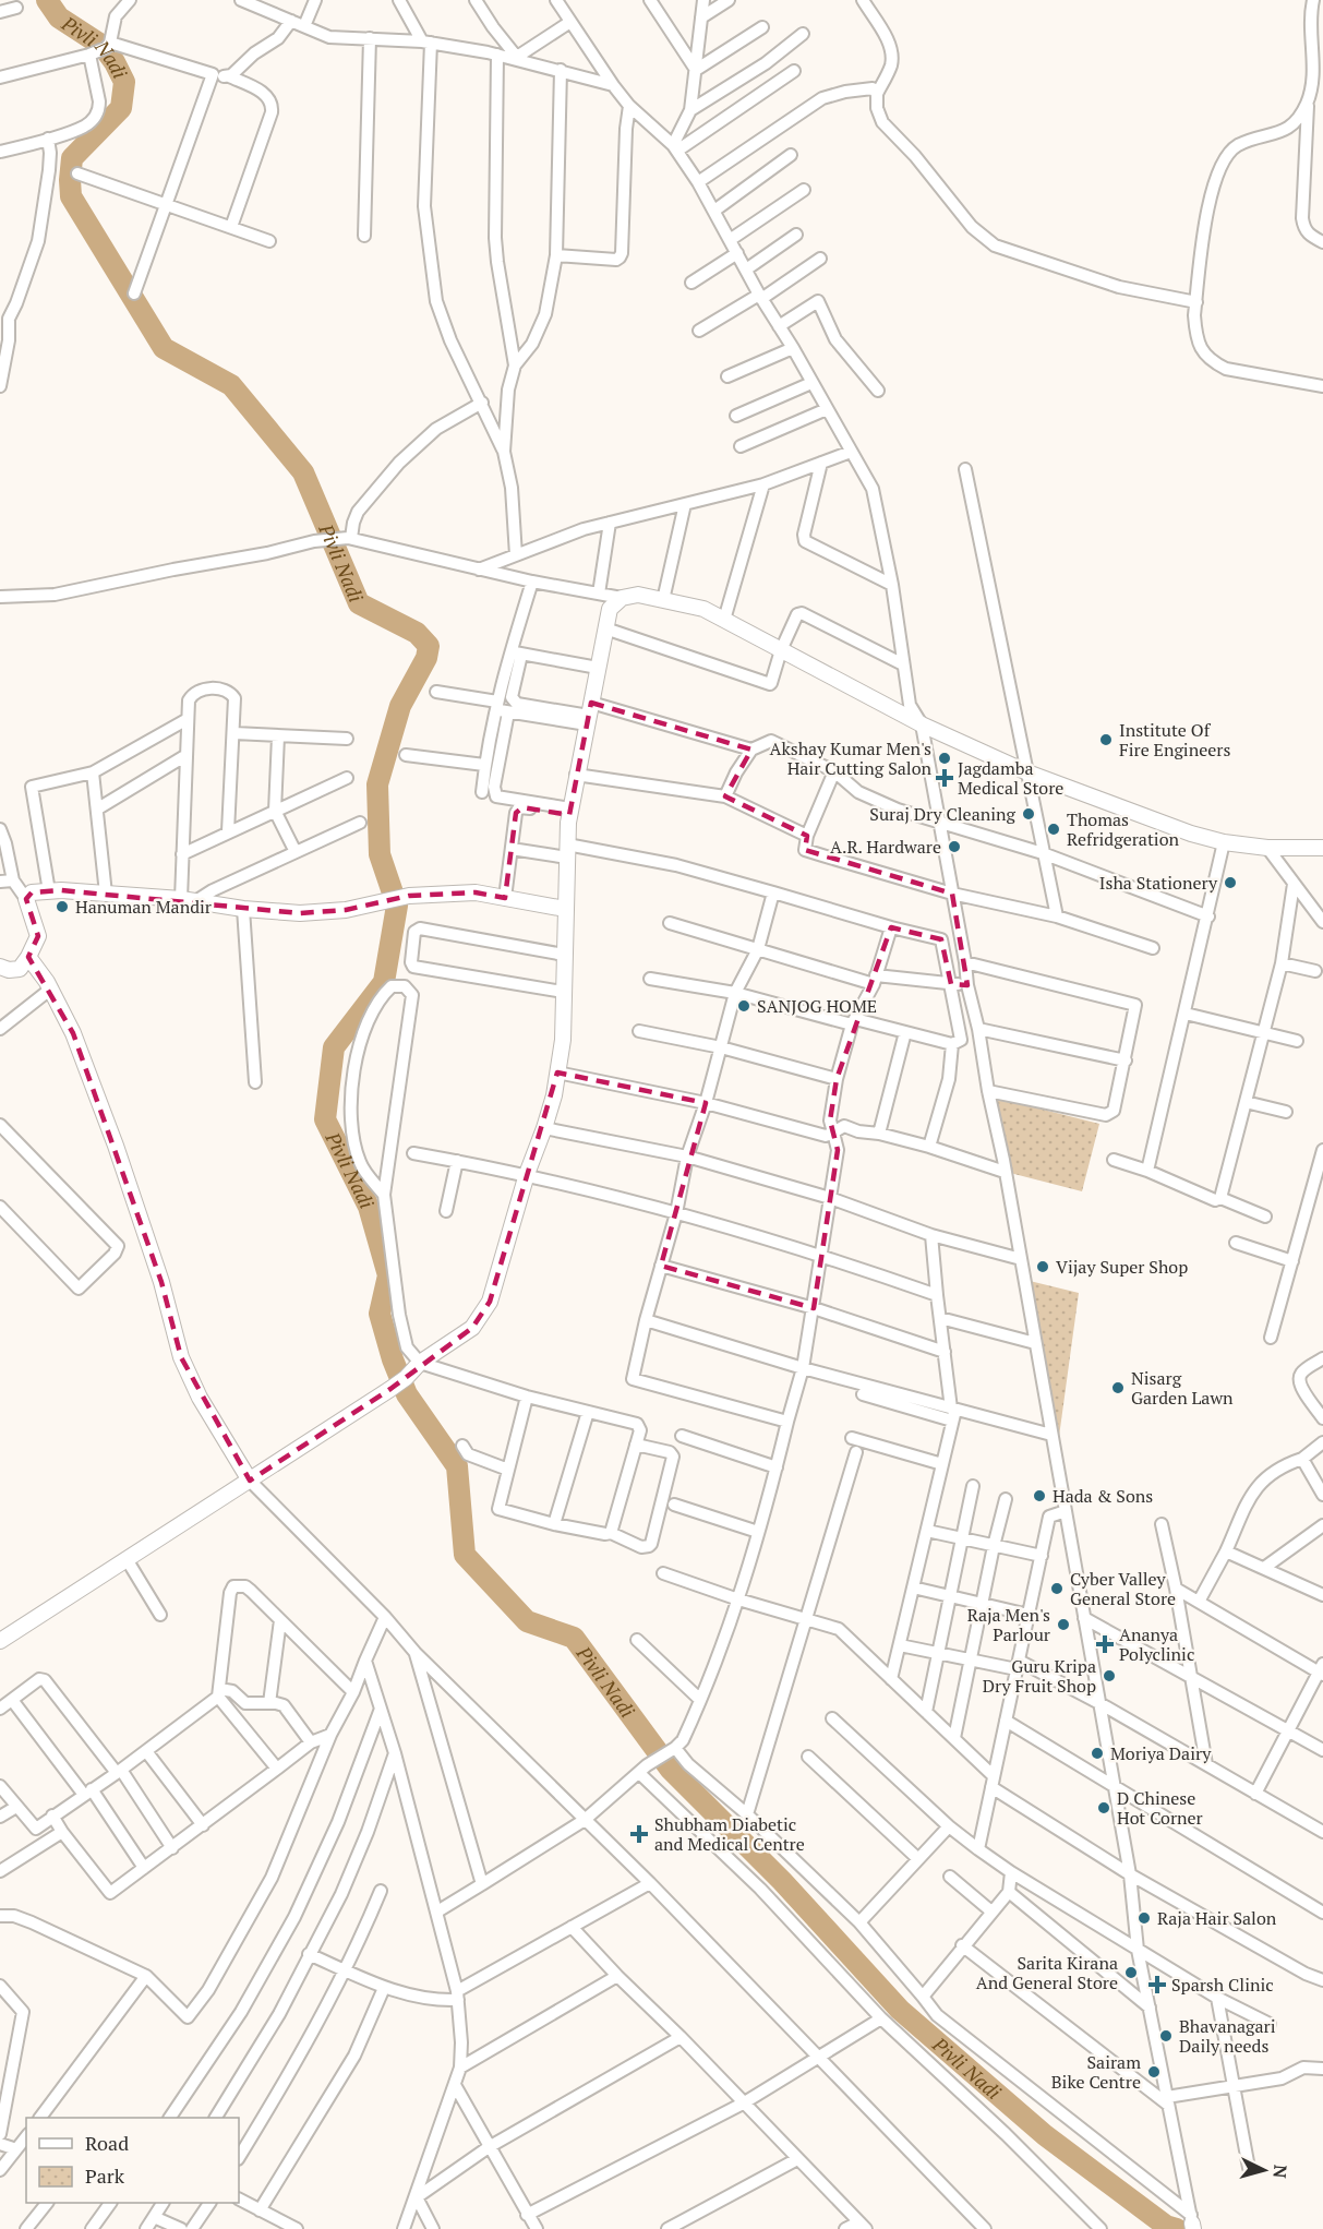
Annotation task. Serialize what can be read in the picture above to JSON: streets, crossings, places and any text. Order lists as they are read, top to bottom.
{
  "water": ["Pivli Nadi"],
  "places": {
    "other": [
      "Institute Of Fire Engineers",
      "Akshay Kumar Men's Hair Cutting Salon",
      "Suraj Dry Cleaning",
      "Thomas Refridgeration",
      "A.R. Hardware",
      "Isha Stationery",
      "Hanuman Mandir",
      "SANJOG HOME",
      "Vijay Super Shop",
      "Nisarg Garden Lawn",
      "Hada & Sons",
      "Cyber Valley General Store",
      "Raja Men's Parlour",
      "Guru Kripa Dry Fruit Shop",
      "Moriya Dairy",
      "D Chinese Hot Corner",
      "Raja Hair Salon",
      "Sarita Kirana And General Store",
      "Bhavanagari Daily needs",
      "Sairam Bike Centre"
    ],
    "health": [
      "Jagdamba Medical Store",
      "Ananya Polyclinic",
      "Shubham Diabetic and Medical Centre",
      "Sparsh Clinic"
    ]
  },
  "legend": ["Road", "Park"],
  "north": "right"
}
